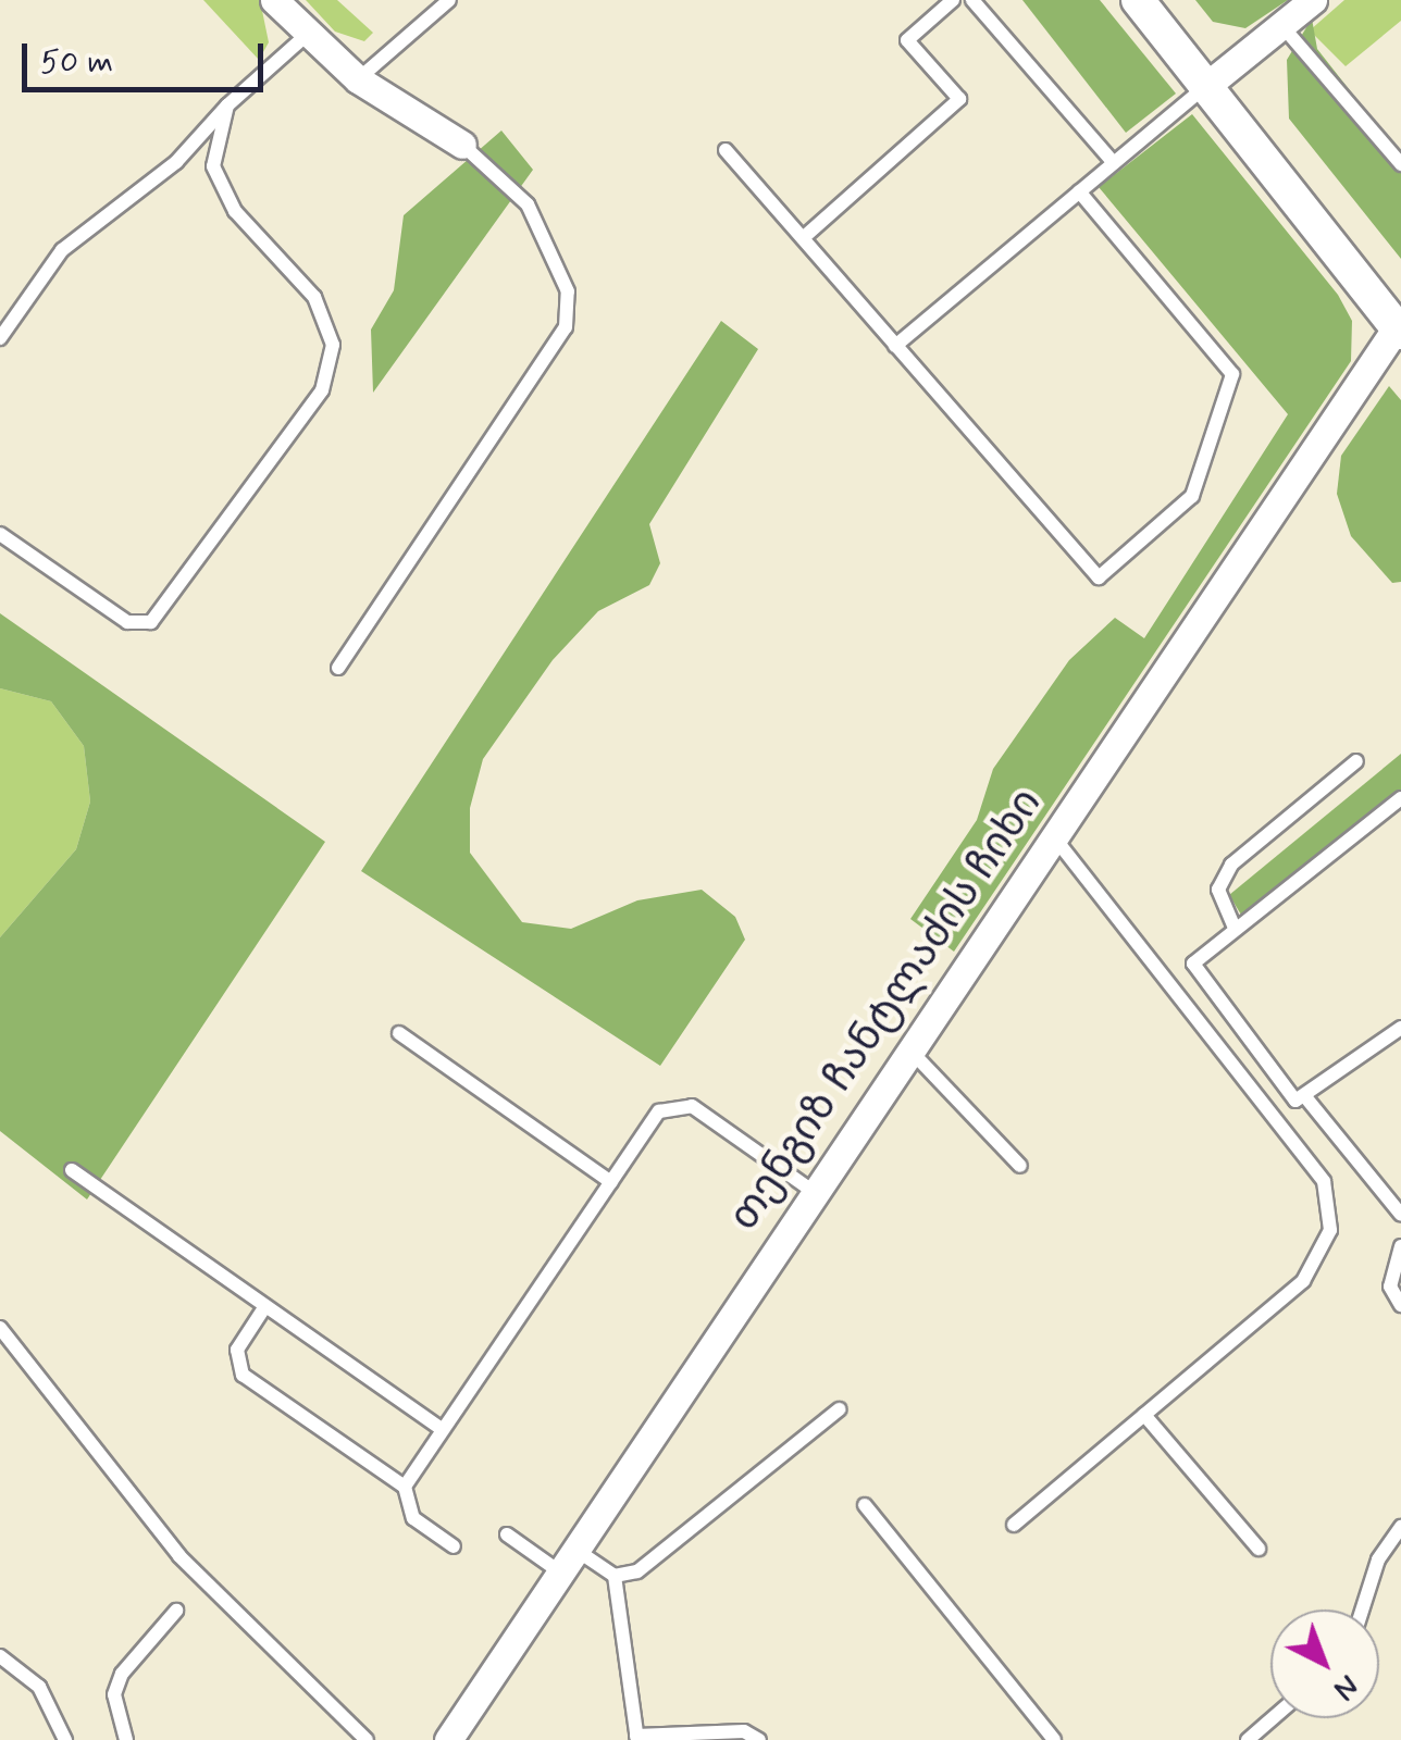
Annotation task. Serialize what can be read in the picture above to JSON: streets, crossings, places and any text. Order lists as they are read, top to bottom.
{
  "streets": {
    "street": ["თენგიზ ჩანტლაძის ჩიხი"]
  },
  "scale_bar": "50 m",
  "north": "bottom right"
}
